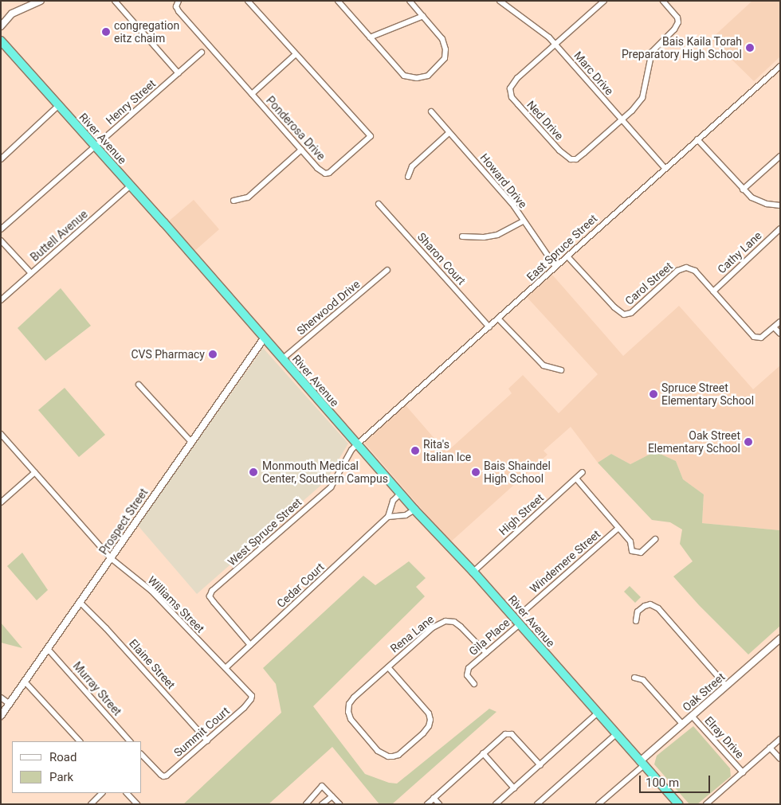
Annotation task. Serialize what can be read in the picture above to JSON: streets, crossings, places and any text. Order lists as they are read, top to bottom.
{
  "streets": {
    "highway": ["River Avenue"],
    "street": [
      "Marc Drive",
      "Henry Street",
      "Ned Drive",
      "Ponderosa Drive",
      "Howard Drive",
      "Buttell Avenue",
      "East Spruce Street",
      "Cathy Lane",
      "Sharon Court",
      "Carol Street",
      "Sherwood Drive",
      "High Street",
      "Prospect Street",
      "West Spruce Street",
      "Windemere Street",
      "Cedar Court",
      "Williams Street",
      "Rena Lane",
      "Gila Place",
      "Elaine Street",
      "Murray Street",
      "Oak Street",
      "Summit Court",
      "Elray Drive"
    ]
  },
  "crossings": [
    ["Marc Drive", "Ned Drive"],
    ["Marc Drive", "East Spruce Street"],
    ["Henry Street", "River Avenue"],
    ["River Avenue", "Buttell Avenue"],
    ["River Avenue", "East Spruce Street"],
    ["River Avenue", "Sherwood Drive"],
    ["River Avenue", "High Street"],
    ["River Avenue", "Prospect Street"],
    ["River Avenue", "West Spruce Street"],
    ["River Avenue", "Cedar Court"],
    ["River Avenue", "Gila Place"],
    ["River Avenue", "Oak Street"],
    ["Howard Drive", "East Spruce Street"],
    ["East Spruce Street", "Sharon Court"],
    ["East Spruce Street", "Carol Street"],
    ["East Spruce Street", "West Spruce Street"],
    ["Cathy Lane", "Carol Street"],
    ["Prospect Street", "Williams Street"],
    ["Prospect Street", "Elaine Street"],
    ["Prospect Street", "Murray Street"],
    ["West Spruce Street", "Cedar Court"],
    ["Cedar Court", "Williams Street"],
    ["Williams Street", "Summit Court"],
    ["Rena Lane", "Gila Place"],
    ["Elaine Street", "Summit Court"],
    ["Oak Street", "Elray Drive"]
  ],
  "places": [
    "congregation eitz chaim",
    "Bais Kaila Torah Preparatory High School",
    "CVS Pharmacy",
    "Spruce Street Elementary School",
    "Oak Street Elementary School",
    "Rita's Italian Ice",
    "Monmouth Medical Center, Southern Campus",
    "Bais Shaindel High School"
  ],
  "legend": ["Road", "Park"],
  "scale_bar": "100 m"
}
